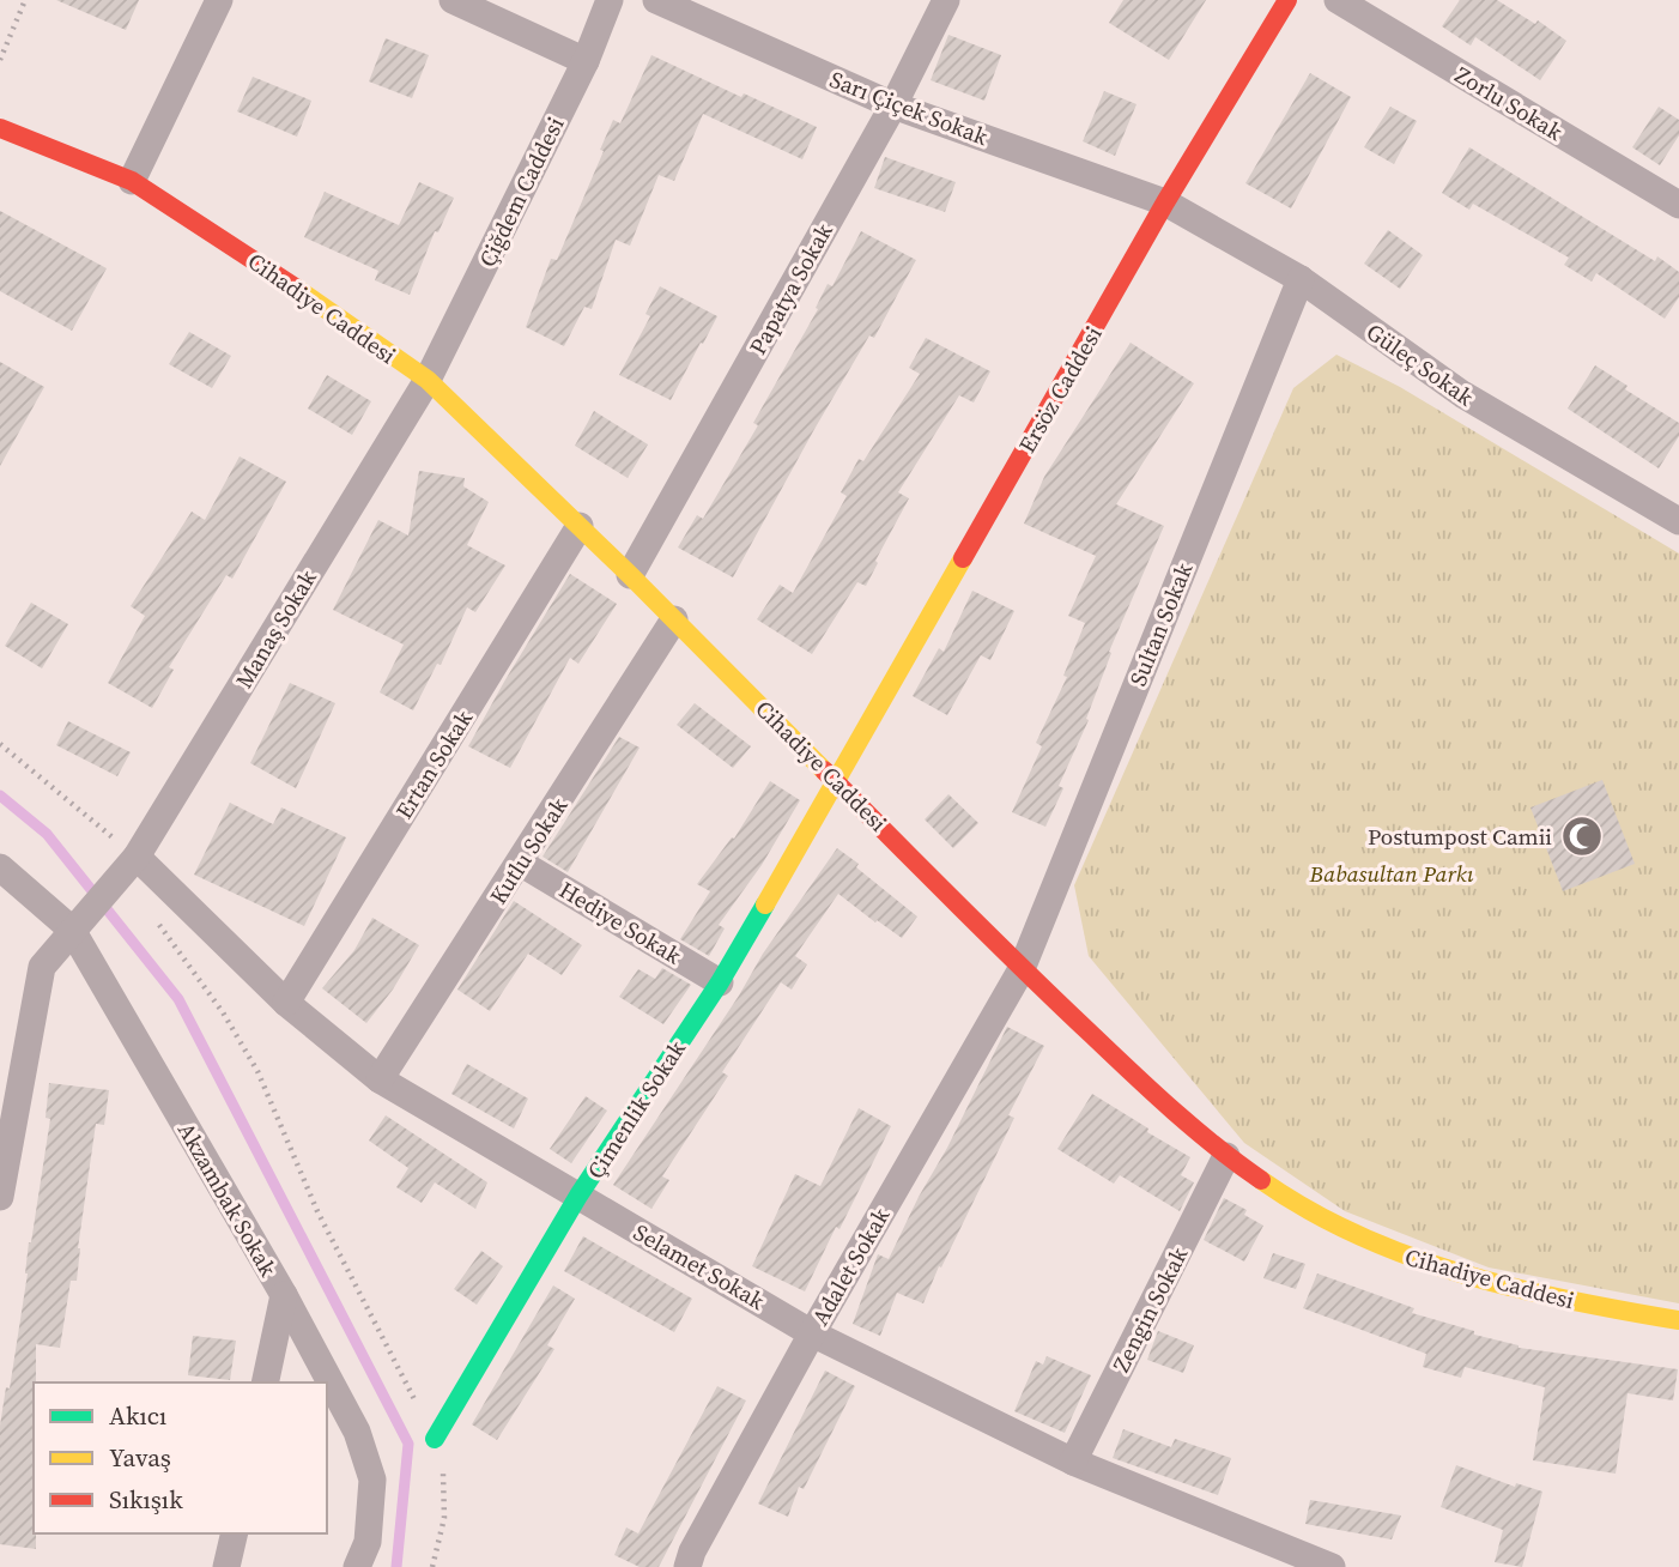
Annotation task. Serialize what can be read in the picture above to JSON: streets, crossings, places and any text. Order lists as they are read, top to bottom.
{
  "streets": {
    "street": [
      "Zorlu Sokak",
      "Sarı Çiçek Sokak",
      "Çiğdem Caddesi",
      "Papatya Sokak",
      "Cihadiye Caddesi",
      "Güleç Sokak",
      "Ersöz Caddesi",
      "Sultan Sokak",
      "Manaş Sokak",
      "Ertan Sokak",
      "Kutlu Sokak",
      "Hediye Sokak",
      "Çimenlik Sokak",
      "Akzambak Sokak",
      "Selamet Sokak",
      "Adalet Sokak",
      "Zengin Sokak"
    ]
  },
  "crossings": [
    ["Sarı Çiçek Sokak", "Papatya Sokak"],
    ["Sarı Çiçek Sokak", "Güleç Sokak"],
    ["Sarı Çiçek Sokak", "Ersöz Caddesi"],
    ["Çiğdem Caddesi", "Cihadiye Caddesi"],
    ["Çiğdem Caddesi", "Manaş Sokak"],
    ["Papatya Sokak", "Cihadiye Caddesi"],
    ["Cihadiye Caddesi", "Ersöz Caddesi"],
    ["Cihadiye Caddesi", "Sultan Sokak"],
    ["Cihadiye Caddesi", "Manaş Sokak"],
    ["Cihadiye Caddesi", "Ertan Sokak"],
    ["Cihadiye Caddesi", "Kutlu Sokak"],
    ["Cihadiye Caddesi", "Çimenlik Sokak"],
    ["Cihadiye Caddesi", "Adalet Sokak"],
    ["Cihadiye Caddesi", "Zengin Sokak"],
    ["Güleç Sokak", "Ersöz Caddesi"],
    ["Güleç Sokak", "Sultan Sokak"],
    ["Ersöz Caddesi", "Çimenlik Sokak"],
    ["Sultan Sokak", "Adalet Sokak"],
    ["Manaş Sokak", "Akzambak Sokak"],
    ["Manaş Sokak", "Selamet Sokak"],
    ["Ertan Sokak", "Selamet Sokak"],
    ["Kutlu Sokak", "Hediye Sokak"],
    ["Kutlu Sokak", "Selamet Sokak"],
    ["Hediye Sokak", "Çimenlik Sokak"],
    ["Çimenlik Sokak", "Selamet Sokak"],
    ["Selamet Sokak", "Adalet Sokak"],
    ["Selamet Sokak", "Zengin Sokak"]
  ],
  "parks": ["Babasultan Parkı"],
  "places": {
    "mosque": ["Postumpost Camii"]
  },
  "legend": ["Akıcı", "Yavaş", "Sıkışık"]
}
